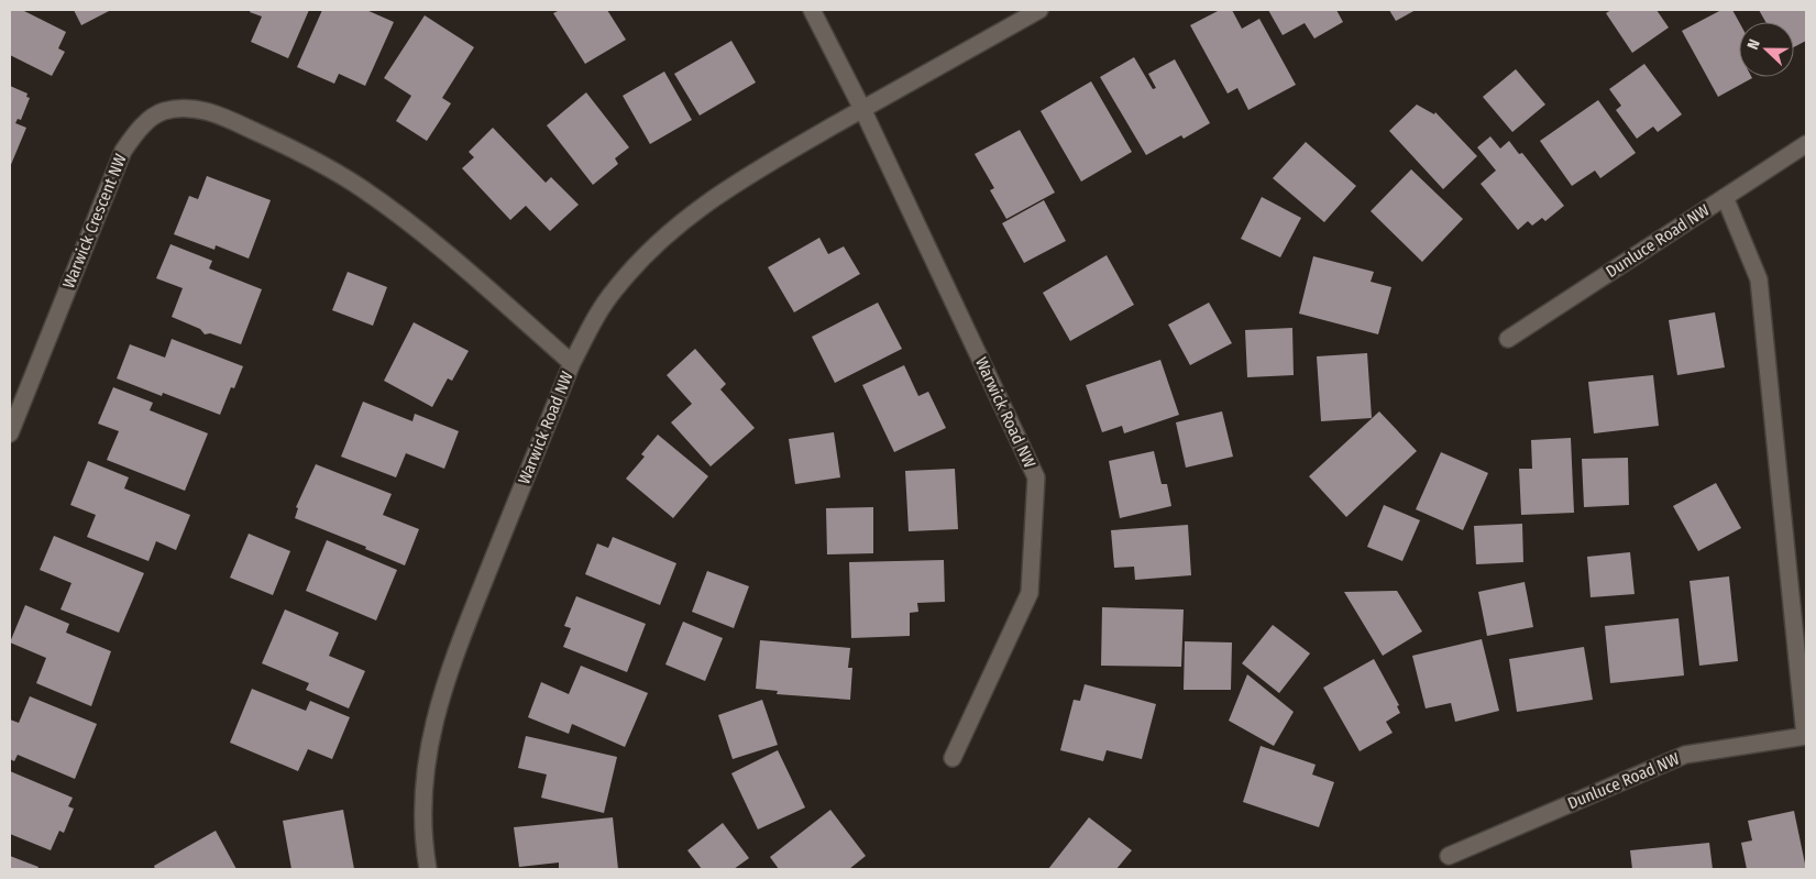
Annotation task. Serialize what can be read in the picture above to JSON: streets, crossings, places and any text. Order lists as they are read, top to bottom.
{
  "streets": {
    "street": ["Warwick Crescent NW", "Dunluce Road NW", "Warwick Road NW"]
  },
  "crossings": [
    ["Warwick Crescent NW", "Warwick Road NW"]
  ],
  "north": "left"
}
